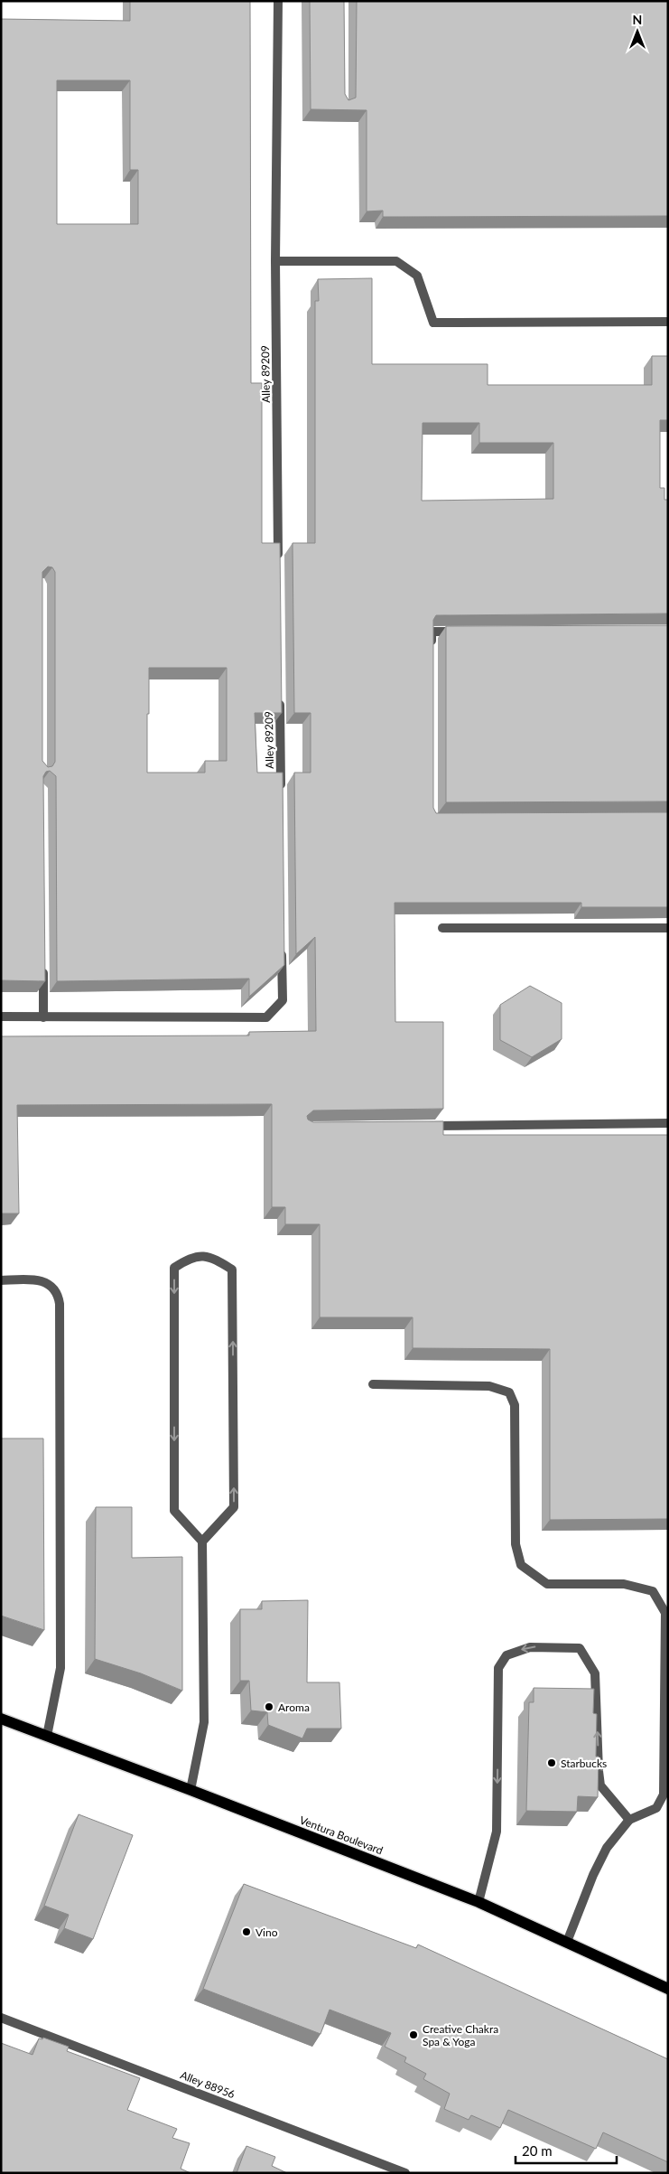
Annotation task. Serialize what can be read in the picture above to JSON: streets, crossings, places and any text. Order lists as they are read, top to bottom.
{
  "streets": {
    "main road": ["Ventura Boulevard"],
    "lane": ["Alley 89209", "Alley 88956"]
  },
  "places": [
    "Aroma",
    "Starbucks",
    "Vino",
    "Creative Chakra Spa & Yoga"
  ],
  "scale_bar": "20 m",
  "north": "top"
}
